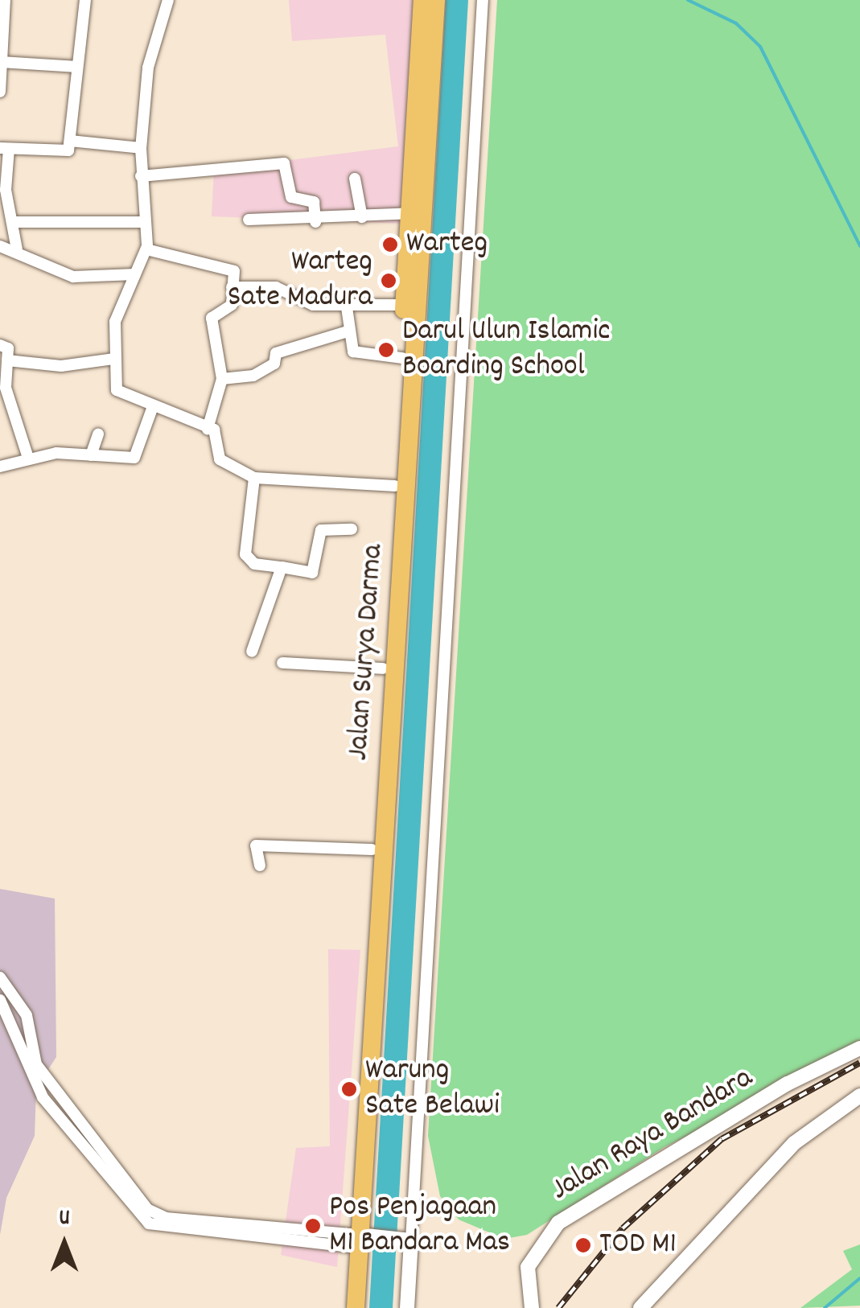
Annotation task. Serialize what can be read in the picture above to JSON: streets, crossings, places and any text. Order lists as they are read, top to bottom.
{
  "streets": {
    "main road": ["Jalan Surya Darma"],
    "street": ["Jalan Raya Bandara"]
  },
  "places": [
    "Warteg",
    "Warteg Sate Madura",
    "Darul Ulun Islamic Boarding School",
    "Warung Sate Belawi",
    "Pos Penjagaan M1 Bandara Mas",
    "TOD M1"
  ],
  "north": "top"
}
